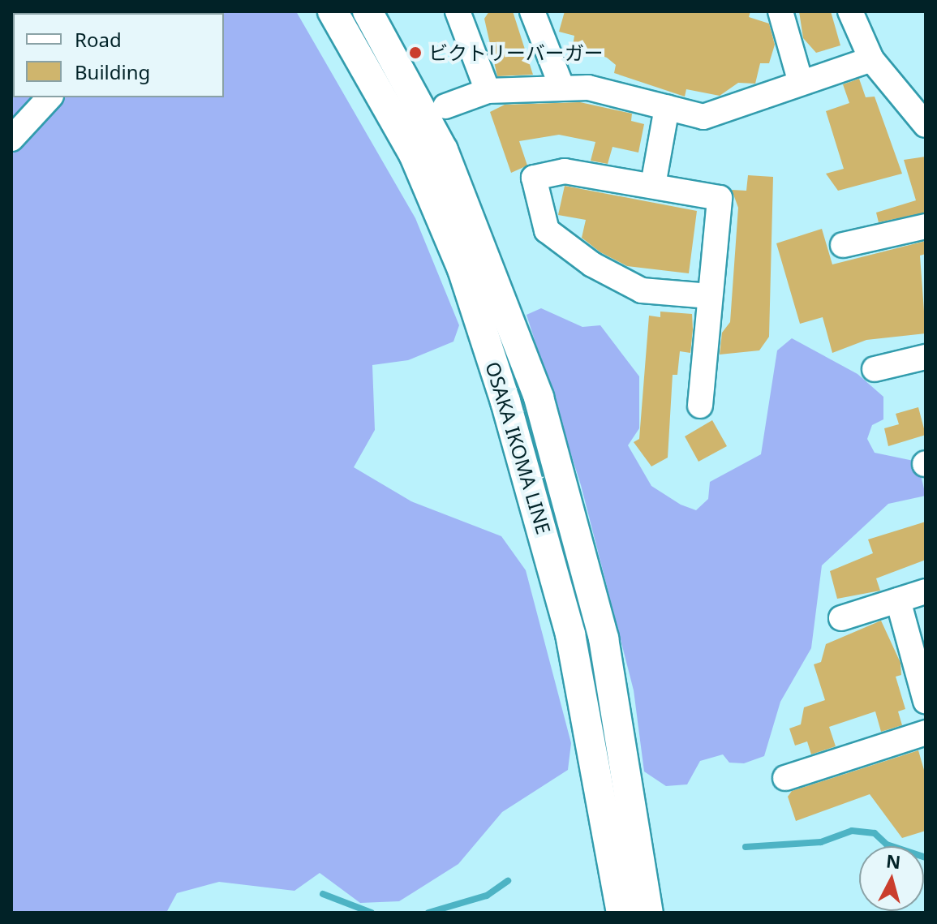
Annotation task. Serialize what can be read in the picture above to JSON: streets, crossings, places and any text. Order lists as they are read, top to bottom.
{
  "streets": {
    "main road": ["OSAKA IKOMA LINE"]
  },
  "places": ["ビクトリーバーガー"],
  "legend": ["Road", "Building"],
  "north": "top"
}
